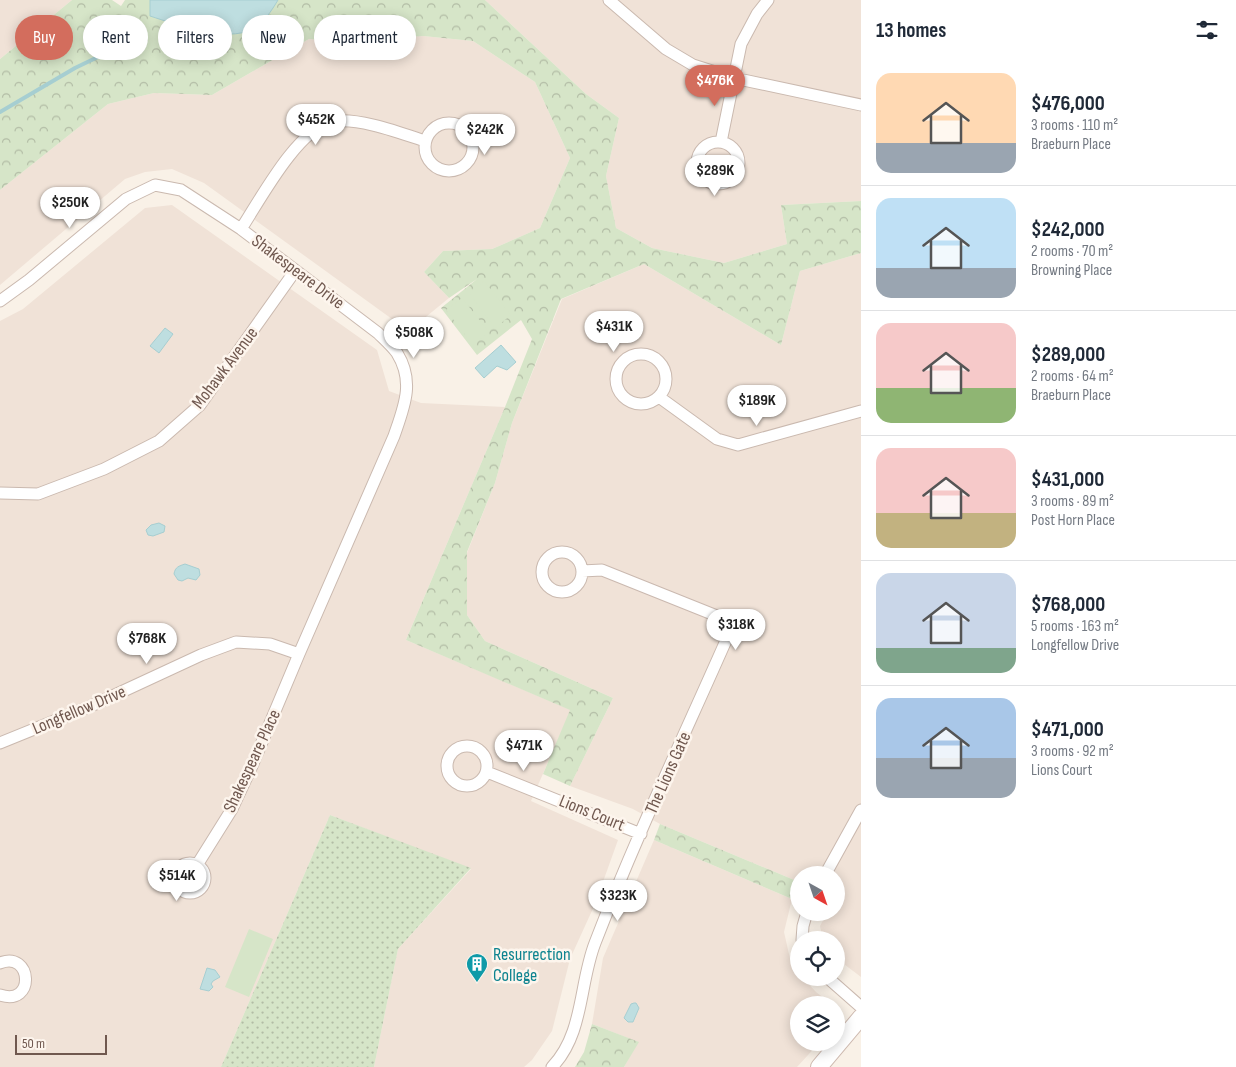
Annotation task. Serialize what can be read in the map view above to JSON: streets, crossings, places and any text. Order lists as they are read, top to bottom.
{
  "streets": {
    "street": [
      "Shakespeare Drive",
      "Mohawk Avenue",
      "Longfellow Drive",
      "Shakespeare Place",
      "The Lions Gate",
      "Lions Court"
    ]
  },
  "crossings": [
    ["Shakespeare Drive", "Mohawk Avenue"],
    ["Shakespeare Drive", "Longfellow Drive"],
    ["Shakespeare Drive", "Shakespeare Place"],
    ["Longfellow Drive", "Shakespeare Place"],
    ["The Lions Gate", "Lions Court"]
  ],
  "places": {
    "building": ["Resurrection College"]
  },
  "scale_bar": "50 m",
  "north": "bottom right",
  "page": {
    "heading": "13 homes",
    "chip": [
      "Buy",
      "Rent",
      "Filters",
      "New",
      "Apartment"
    ],
    "list": [
      {
        "name": "$476,000",
        "note": "3 rooms · 110 m² · Braeburn Place"
      },
      {
        "name": "$242,000",
        "note": "2 rooms · 70 m² · Browning Place"
      },
      {
        "name": "$289,000",
        "note": "2 rooms · 64 m² · Braeburn Place"
      },
      {
        "name": "$431,000",
        "note": "3 rooms · 89 m² · Post Horn Place"
      },
      {
        "name": "$768,000",
        "note": "5 rooms · 163 m² · Longfellow Drive"
      },
      {
        "name": "$471,000",
        "note": "3 rooms · 92 m² · Lions Court"
      }
    ],
    "price": [
      "$476K",
      "$452K",
      "$242K",
      "$289K",
      "$250K",
      "$431K",
      "$508K",
      "$189K",
      "$318K",
      "$768K",
      "$471K",
      "$514K",
      "$323K"
    ],
    "scale": "50 m"
  }
}
